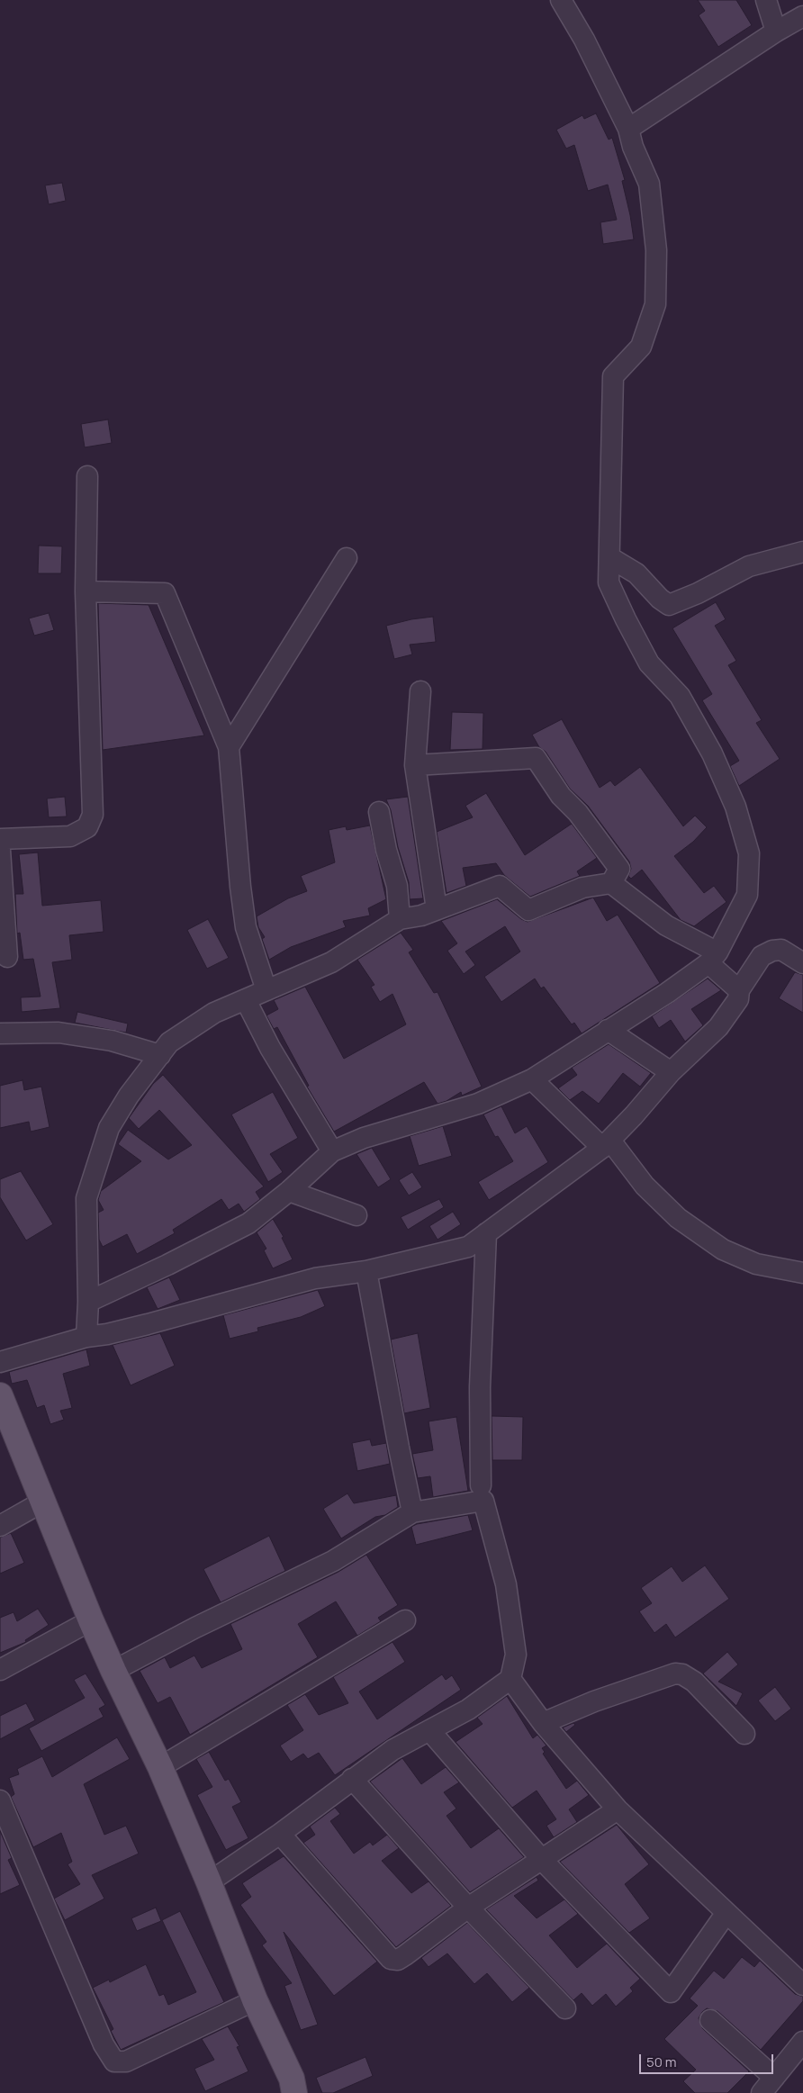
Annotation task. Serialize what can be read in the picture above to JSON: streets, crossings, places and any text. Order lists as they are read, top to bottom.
{
  "scale_bar": "50 m"
}
